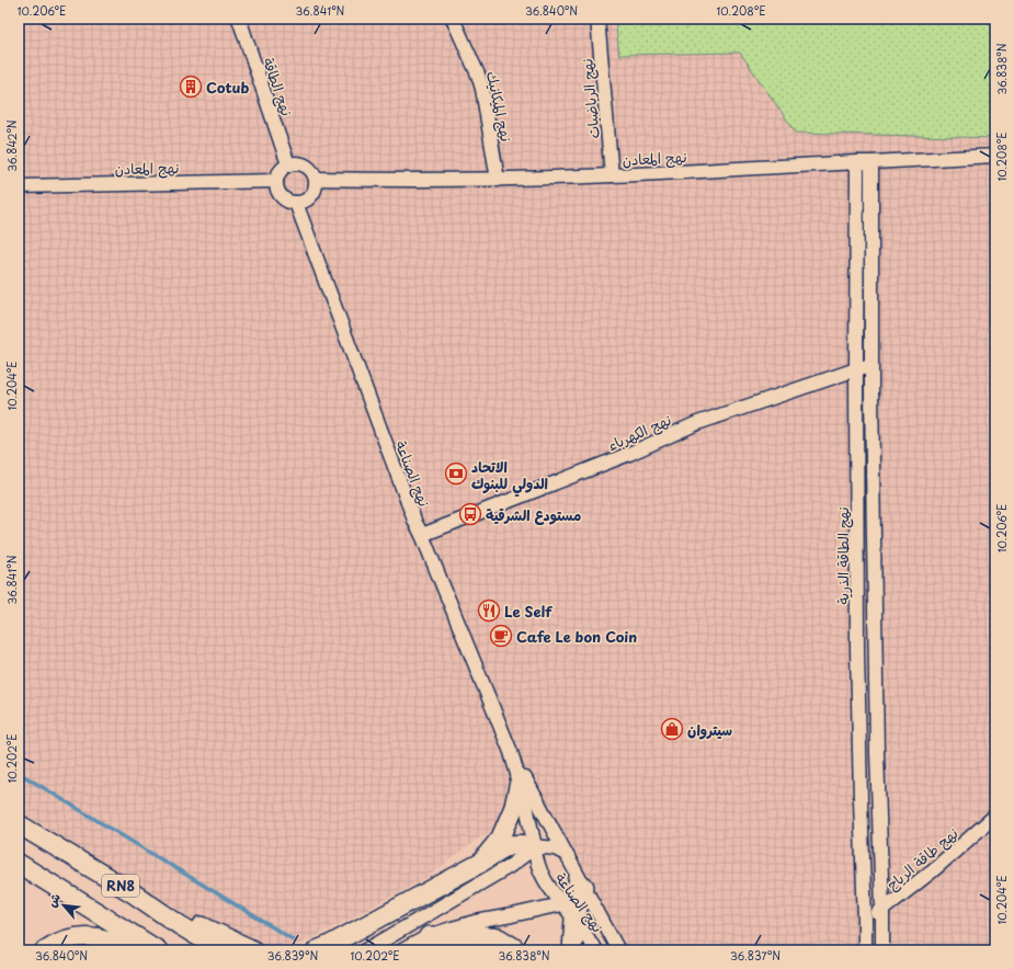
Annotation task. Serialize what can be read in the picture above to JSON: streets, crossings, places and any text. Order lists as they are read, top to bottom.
{
  "streets": {
    "highway": ["RN8"],
    "street": [
      "نهج الطاقة",
      "نهج الرياضيات",
      "نهج الميكانيك",
      "نهج المعادن",
      "نهج الكهرباء",
      "نهج الصناعة",
      "نهج الطاقة الذرية",
      "نهج طاقة الرياح"
    ]
  },
  "crossings": [
    ["نهج الطاقة", "نهج المعادن"],
    ["نهج الطاقة", "نهج الصناعة"],
    ["نهج الرياضيات", "نهج المعادن"],
    ["نهج الميكانيك", "نهج المعادن"],
    ["نهج المعادن", "نهج الصناعة"],
    ["نهج المعادن", "نهج الطاقة الذرية"],
    ["نهج الكهرباء", "نهج الصناعة"],
    ["نهج الكهرباء", "نهج الطاقة الذرية"],
    ["نهج الطاقة الذرية", "نهج طاقة الرياح"]
  ],
  "places": {
    "building": ["Cotub"],
    "bank": ["الاتحاد الدولي للبنوك"],
    "bus stop": ["مستودع الشرقية"],
    "restaurant": ["Le Self"],
    "cafe": ["Cafe Le bon Coin"],
    "shop": ["سيتروان"]
  },
  "north": "top left",
  "coordinates": [
    "10.206°E",
    "36.841°N",
    "36.840°N",
    "10.208°E",
    "36.838°N",
    "36.842°N",
    "10.204°E",
    "10.202°E",
    "36.839°N",
    "36.837°N"
  ]
}
